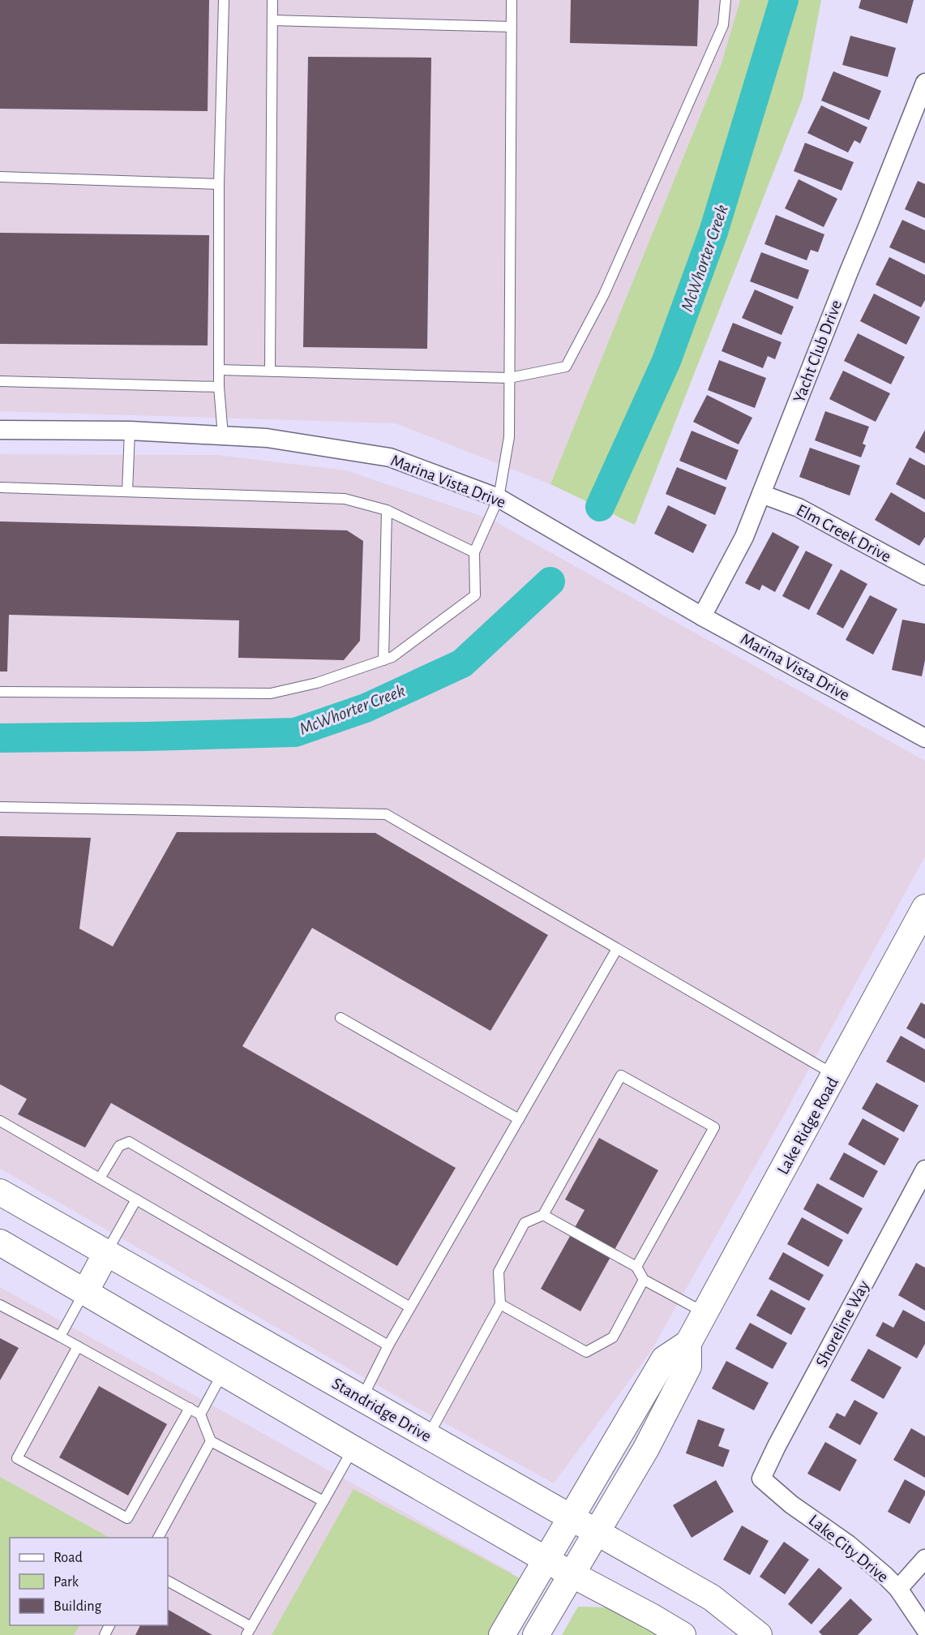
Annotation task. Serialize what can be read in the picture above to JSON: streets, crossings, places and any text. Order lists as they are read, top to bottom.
{
  "streets": {
    "street": [
      "Yacht Club Drive",
      "Marina Vista Drive",
      "Elm Creek Drive",
      "Lake Ridge Road",
      "Shoreline Way",
      "Standridge Drive",
      "Lake City Drive"
    ]
  },
  "crossings": [
    ["Yacht Club Drive", "Marina Vista Drive"],
    ["Yacht Club Drive", "Elm Creek Drive"],
    ["Lake Ridge Road", "Standridge Drive"],
    ["Shoreline Way", "Lake City Drive"]
  ],
  "water": ["McWhorter Creek"],
  "legend": ["Road", "Park", "Building"]
}
